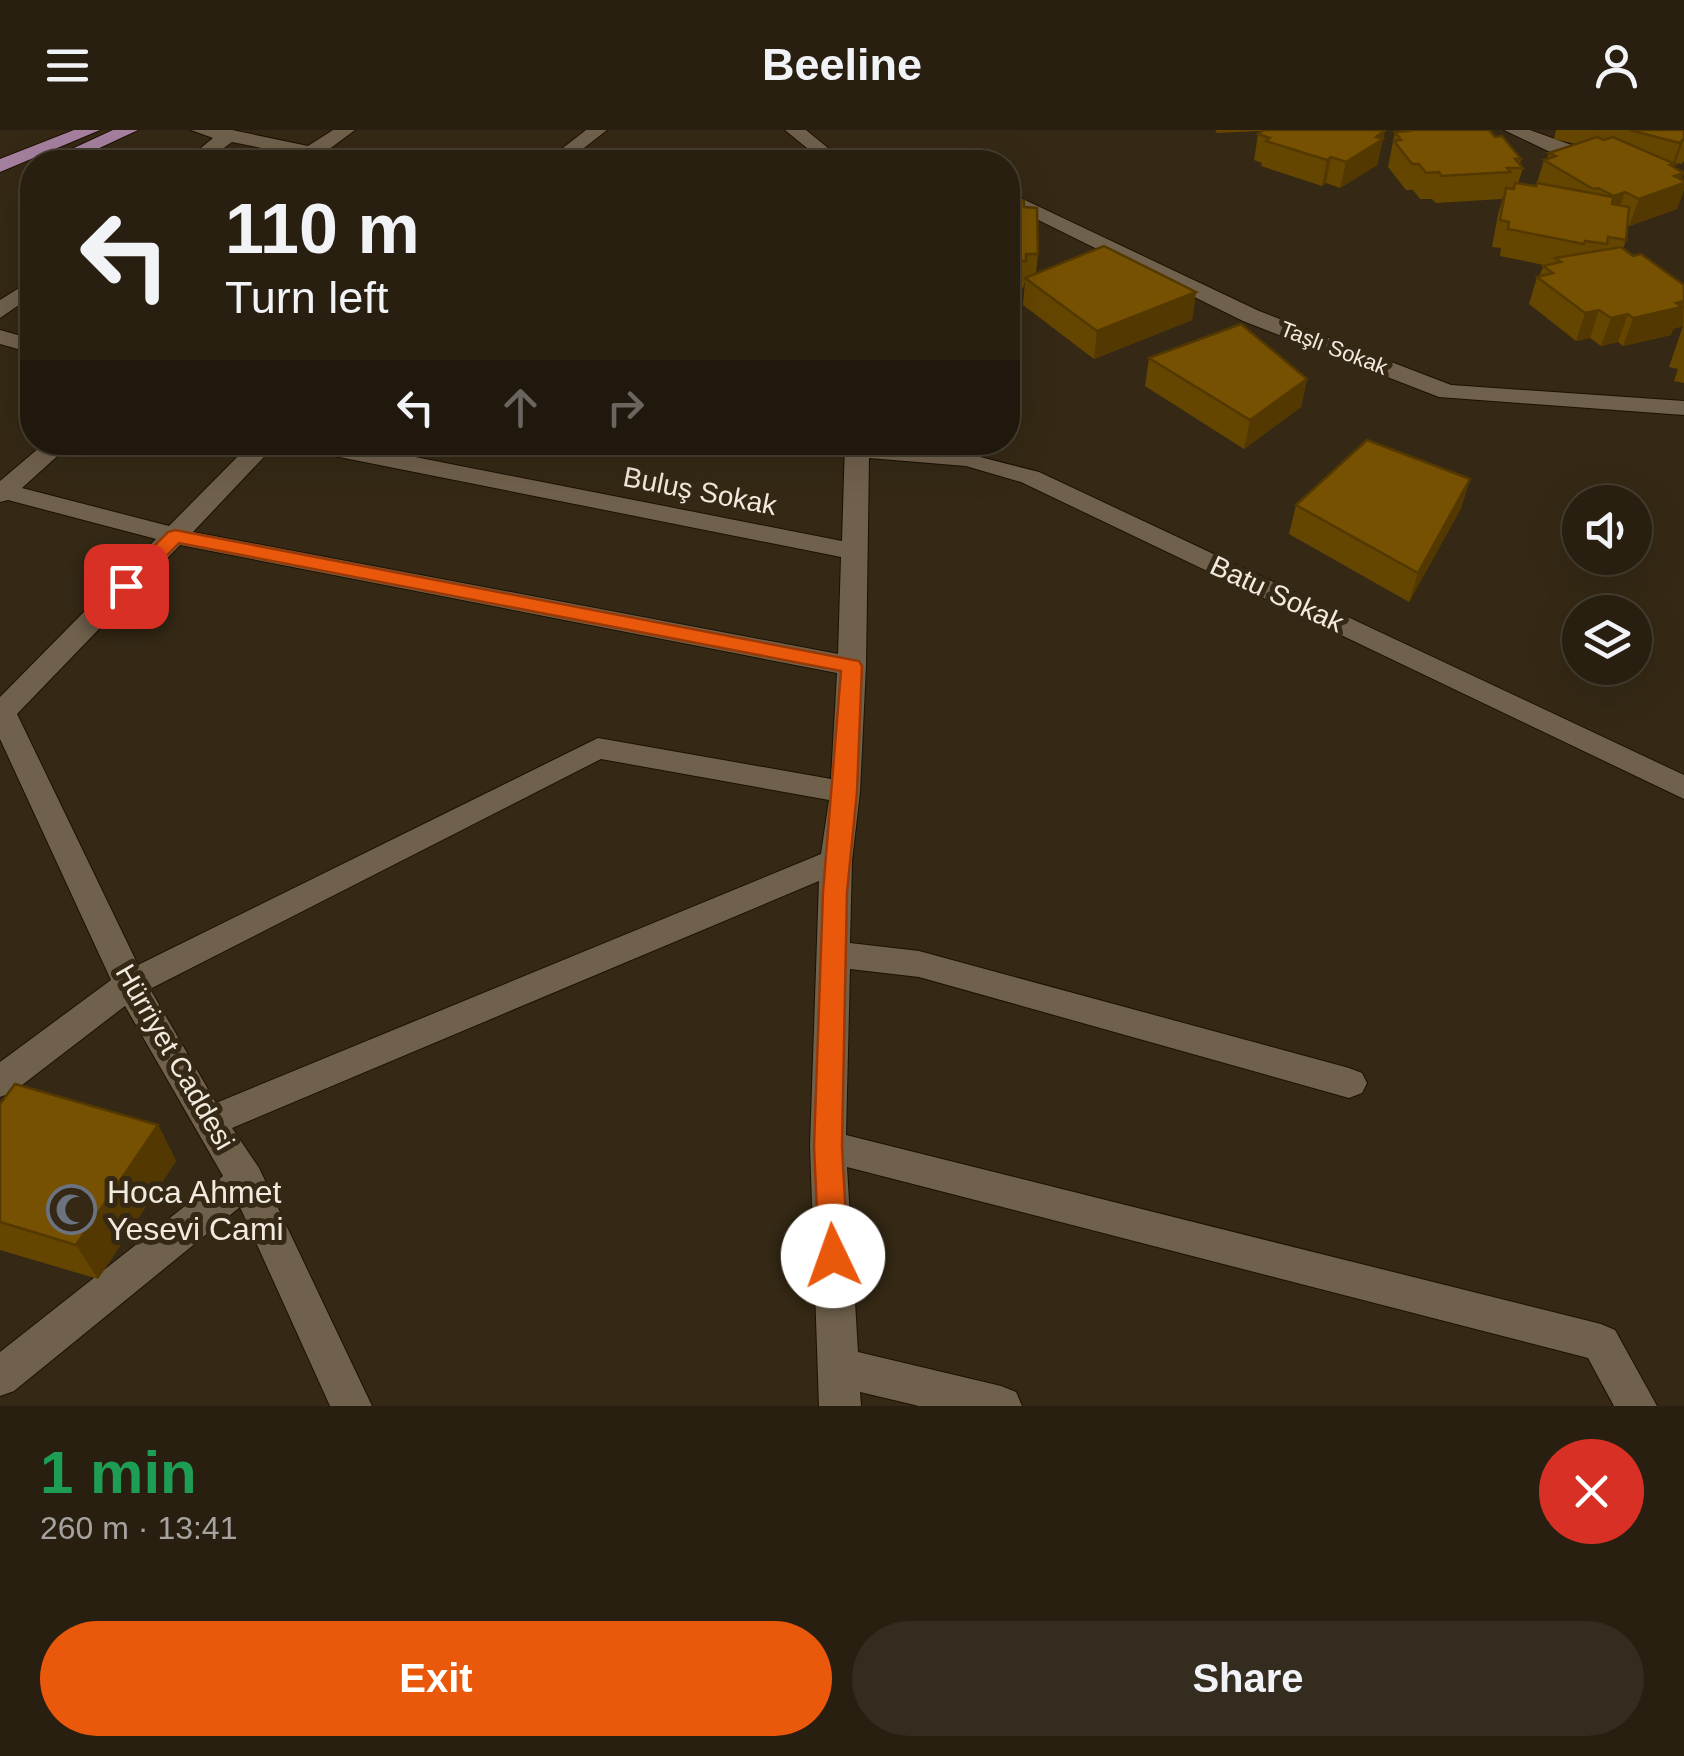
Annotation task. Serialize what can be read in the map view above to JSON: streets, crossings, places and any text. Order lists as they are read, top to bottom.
{
  "streets": {
    "street": [
      "Taşlı Sokak",
      "Buluş Sokak",
      "Batu Sokak",
      "Hürriyet Caddesi"
    ]
  },
  "places": {
    "mosque": ["Hoca Ahmet Yesevi Cami"]
  },
  "page": {
    "header": "Beeline",
    "turn": ["110 m", "Turn left"],
    "heading": ["1 min", "260 m · 13:41"],
    "buttons": ["Exit", "Share"]
  }
}
